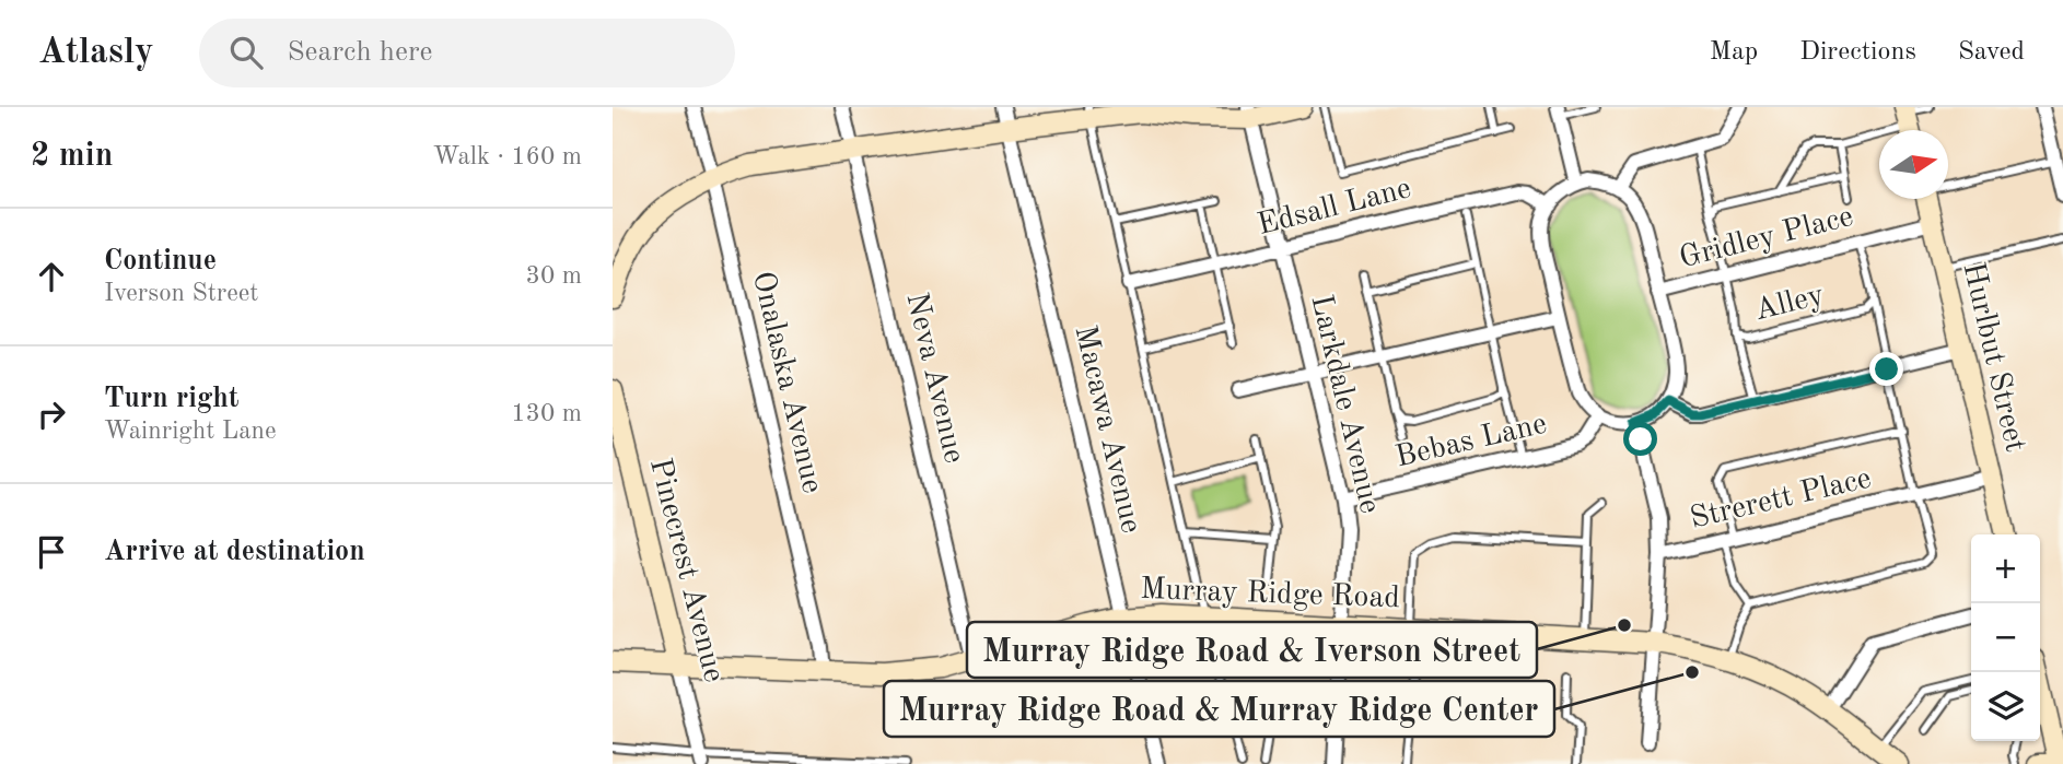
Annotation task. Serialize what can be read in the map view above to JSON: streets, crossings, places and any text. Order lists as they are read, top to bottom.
{
  "streets": {
    "street": [
      "Edsall Lane",
      "Gridley Place",
      "Hurlbut Street",
      "Neva Avenue",
      "Onalaska Avenue",
      "Larkdale Avenue",
      "Macawa Avenue",
      "Bebas Lane",
      "Strerett Place",
      "Pinecrest Avenue",
      "Murray Ridge Road"
    ],
    "lane": ["Alley"]
  },
  "crossings": [
    ["Edsall Lane", "Larkdale Avenue"],
    ["Gridley Place", "Alley"],
    ["Gridley Place", "Hurlbut Street"],
    ["Hurlbut Street", "Strerett Place"],
    ["Neva Avenue", "Murray Ridge Road"],
    ["Onalaska Avenue", "Murray Ridge Road"],
    ["Larkdale Avenue", "Bebas Lane"],
    ["Larkdale Avenue", "Murray Ridge Road"],
    ["Macawa Avenue", "Murray Ridge Road"],
    ["Pinecrest Avenue", "Murray Ridge Road"]
  ],
  "places": ["Murray Ridge Road & Iverson Street", "Murray Ridge Road & Murray Ridge Center"],
  "north": "right",
  "page": {
    "header": "Atlasly",
    "search": "Search here",
    "nav": ["Map", "Directions", "Saved"],
    "heading": ["2 min", "Walk · 160 m"],
    "list": [
      ["Continue", "Iverson Street", "30 m"],
      ["Turn right", "Wainright Lane", "130 m"],
      "Arrive at destination"
    ],
    "map_buttons": ["+", "−"]
  }
}
